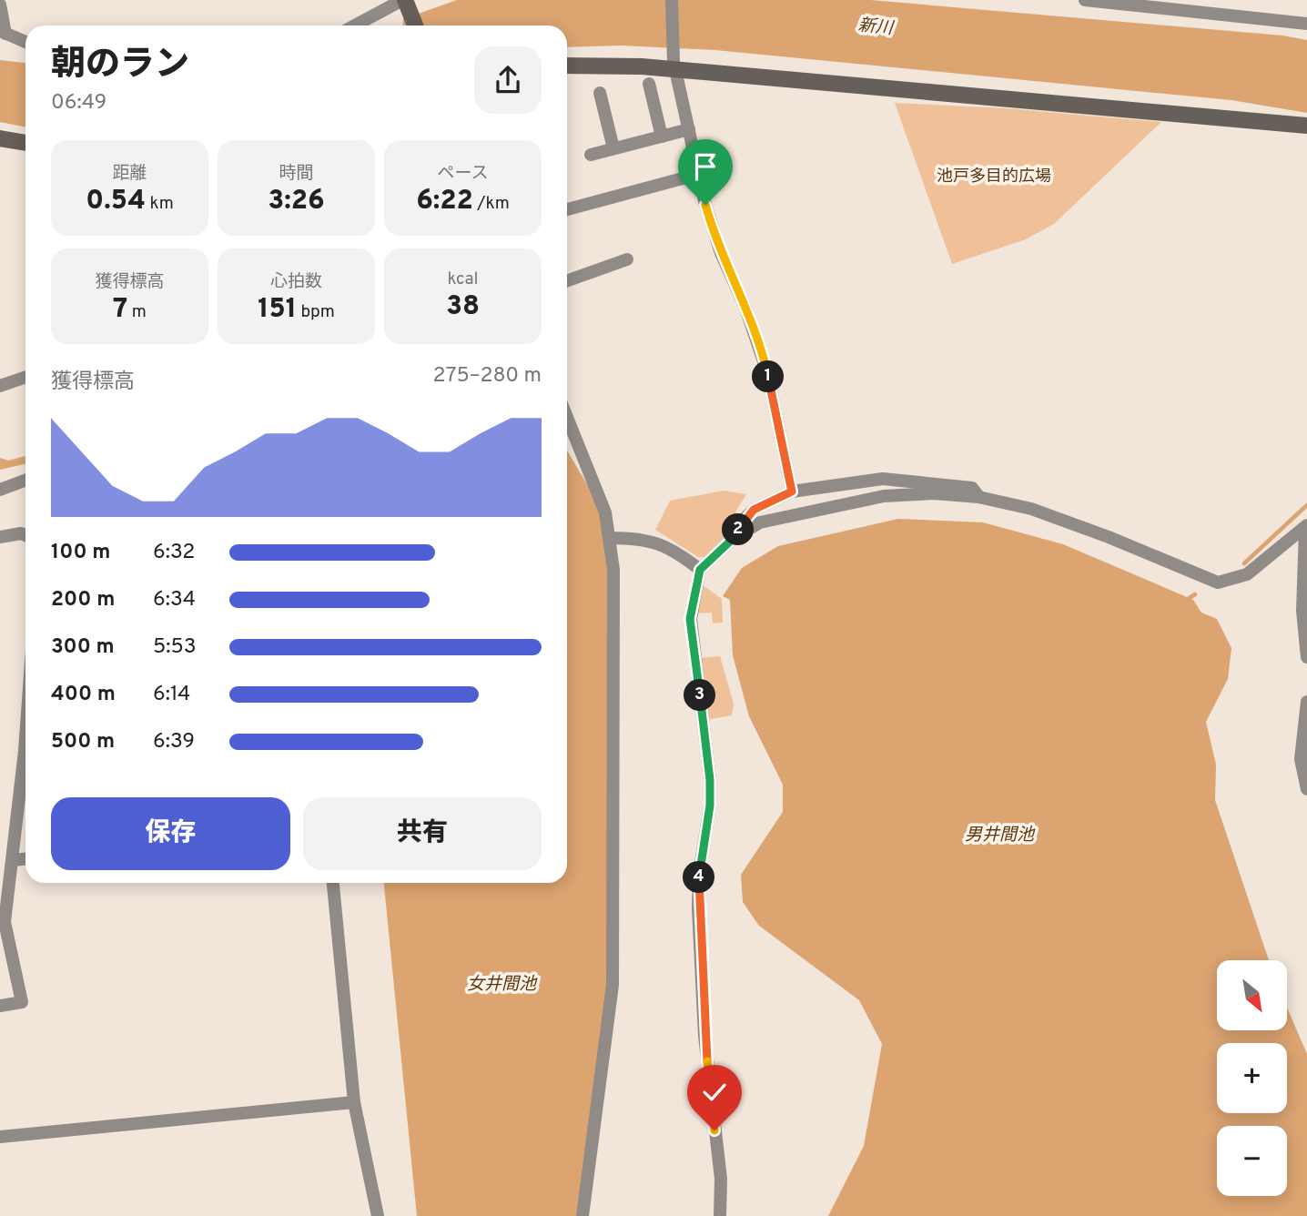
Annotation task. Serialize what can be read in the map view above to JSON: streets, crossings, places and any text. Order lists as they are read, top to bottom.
{
  "water": ["新川", "男井間池", "女井間池"],
  "parks": ["池戸多目的広場"],
  "north": "bottom right",
  "page": {
    "heading": ["朝のラン", "06:49"],
    "stats": [
      ["距離", "0.54 km"],
      ["時間", "3:26"],
      ["ペース", "6:22 /km"],
      ["獲得標高", "7 m"],
      ["心拍数", "151 bpm"],
      ["kcal", "38"]
    ],
    "chart": ["獲得標高", "275–280 m"],
    "pins": [
      "1",
      "2",
      "3",
      "4"
    ],
    "list": [
      {
        "name": "100 m",
        "note": "6:32"
      },
      {
        "name": "200 m",
        "note": "6:34"
      },
      {
        "name": "300 m",
        "note": "5:53"
      },
      {
        "name": "400 m",
        "note": "6:14"
      },
      {
        "name": "500 m",
        "note": "6:39"
      }
    ],
    "buttons": ["保存", "共有"],
    "map_buttons": ["+", "−"]
  }
}
